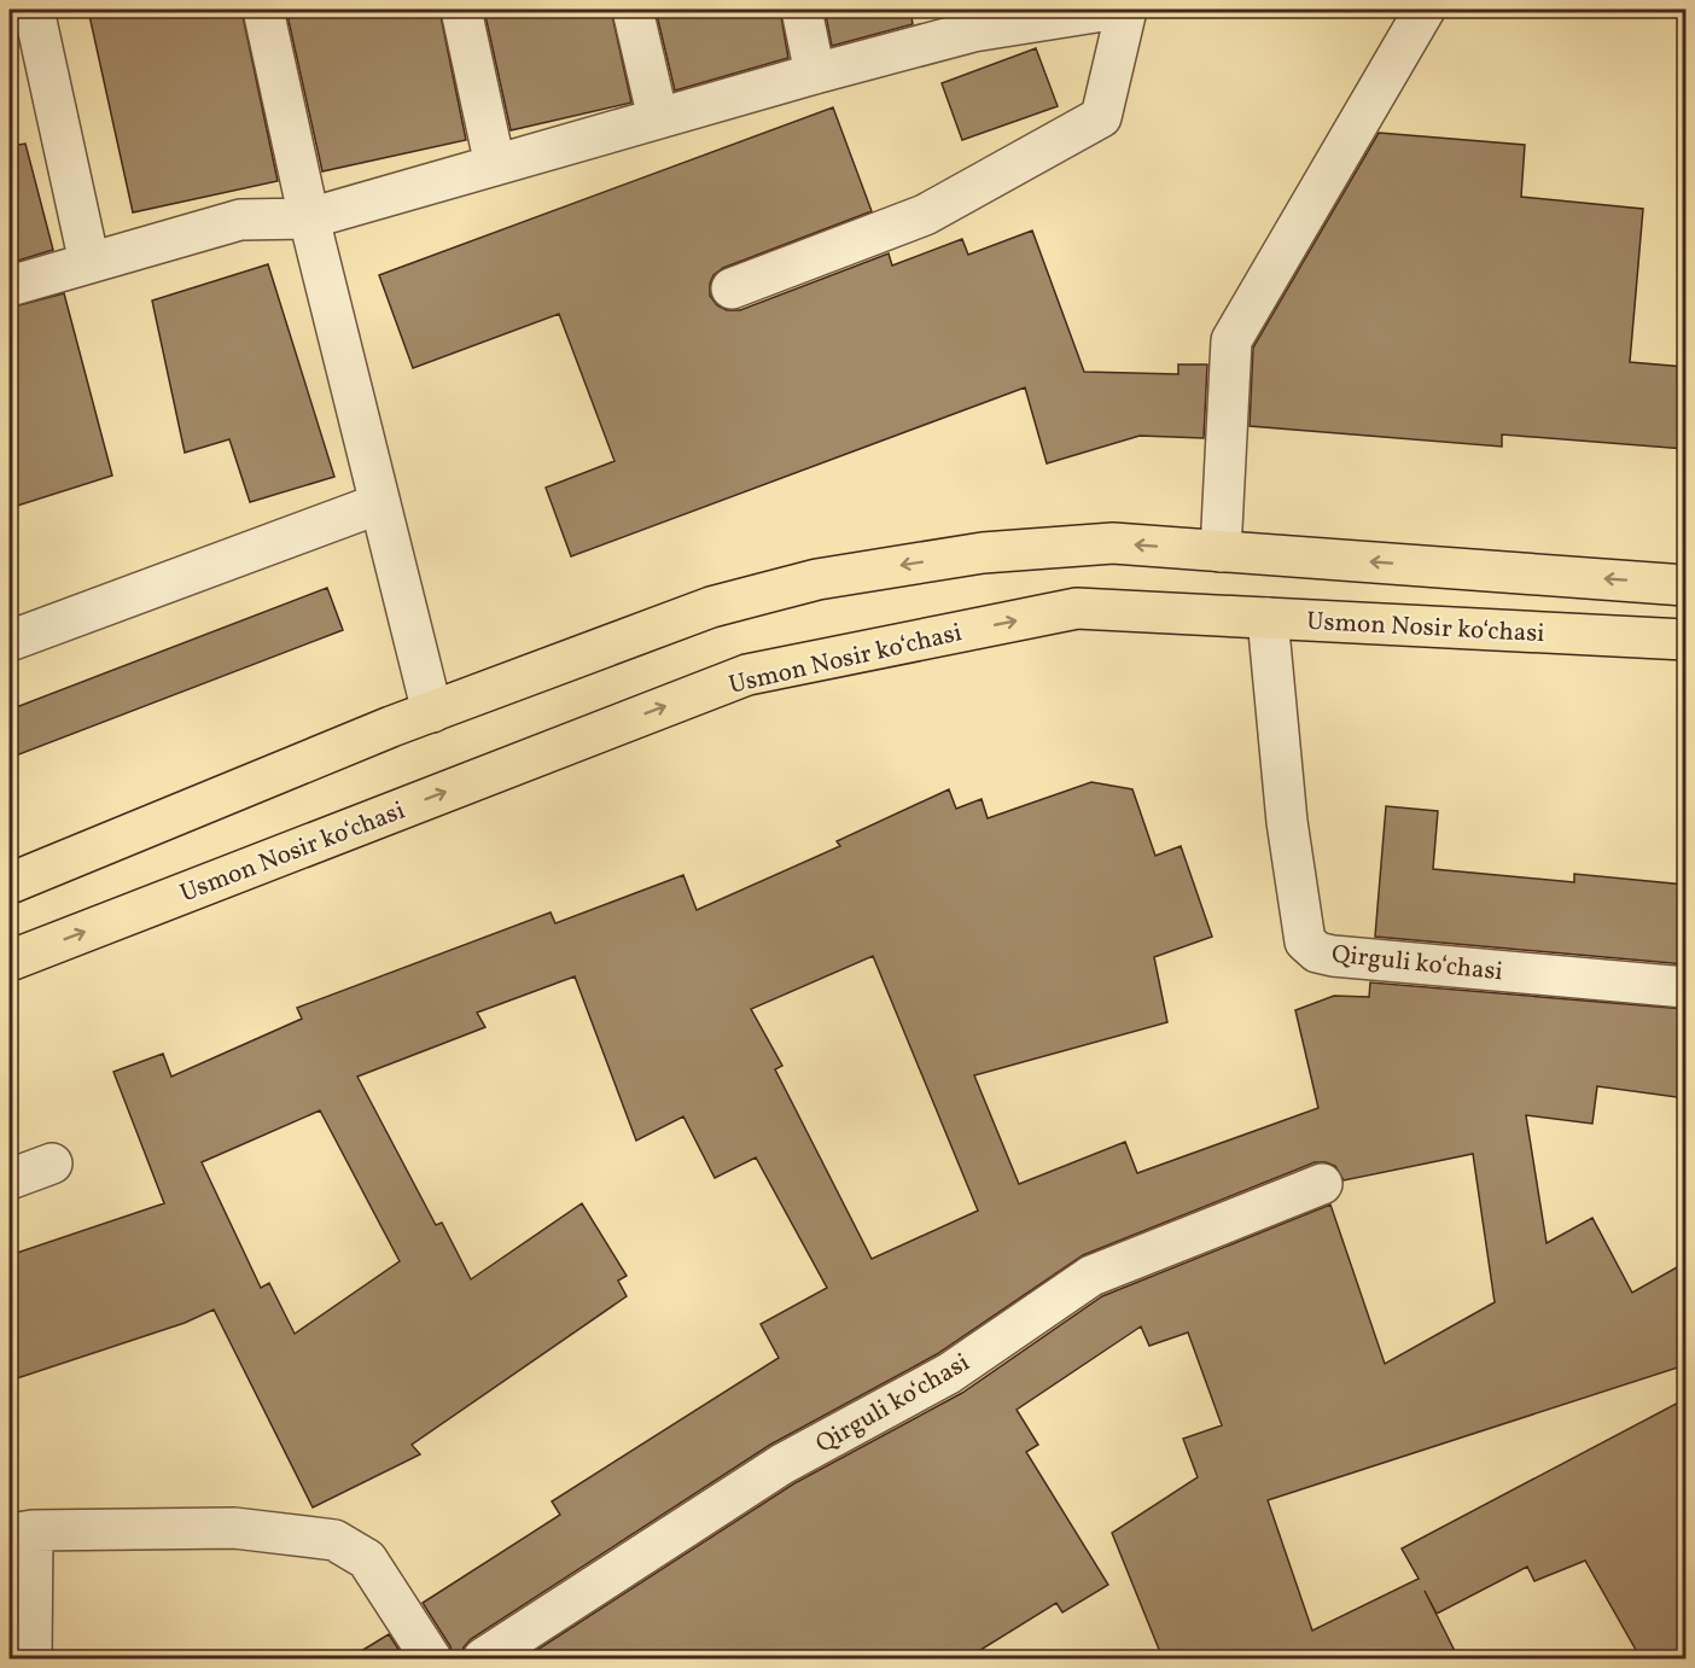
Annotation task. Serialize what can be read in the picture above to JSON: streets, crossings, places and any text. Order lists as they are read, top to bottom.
{
  "streets": {
    "main road": ["Usmon Nosir ko‘chasi"],
    "street": ["Qirguli koʻchasi"]
  },
  "crossings": [
    ["Usmon Nosir ko‘chasi", "Qirguli koʻchasi"]
  ]
}
